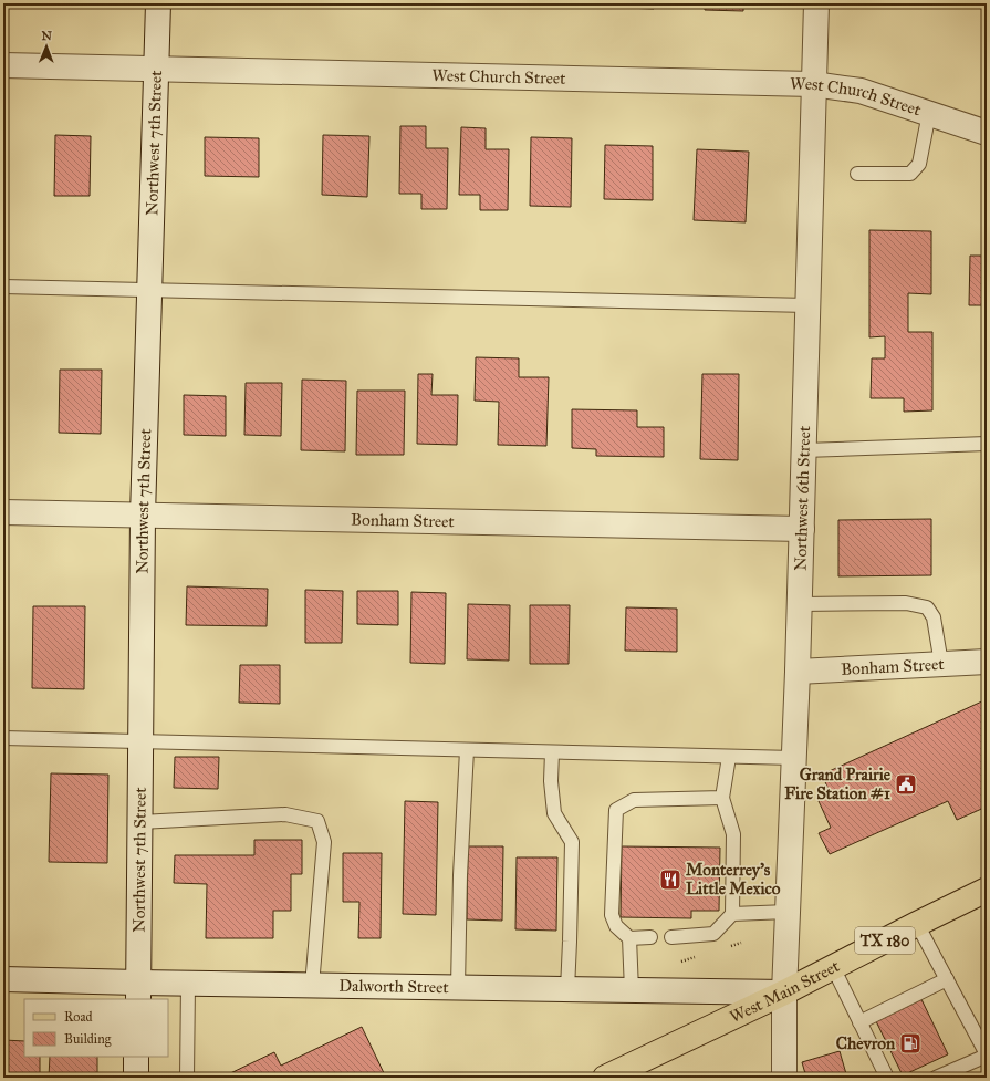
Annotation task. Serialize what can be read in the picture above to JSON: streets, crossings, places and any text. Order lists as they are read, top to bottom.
{
  "streets": {
    "main road": ["TX 180", "West Main Street"],
    "street": [
      "West Church Street",
      "Northwest 7th Street",
      "Northwest 6th Street",
      "Bonham Street",
      "Dalworth Street"
    ]
  },
  "crossings": [
    ["West Church Street", "Northwest 7th Street"],
    ["West Church Street", "Northwest 6th Street"],
    ["Northwest 7th Street", "Bonham Street"],
    ["Northwest 7th Street", "Dalworth Street"],
    ["Northwest 6th Street", "Bonham Street"],
    ["Northwest 6th Street", "Dalworth Street"],
    ["Northwest 6th Street", "West Main Street"],
    ["Dalworth Street", "West Main Street"]
  ],
  "places": {
    "public building": ["Grand Prairie Fire Station #1"],
    "restaurant": ["Monterrey's Little Mexico"],
    "fuel station": ["Chevron"]
  },
  "legend": ["Road", "Building"],
  "north": "top"
}
